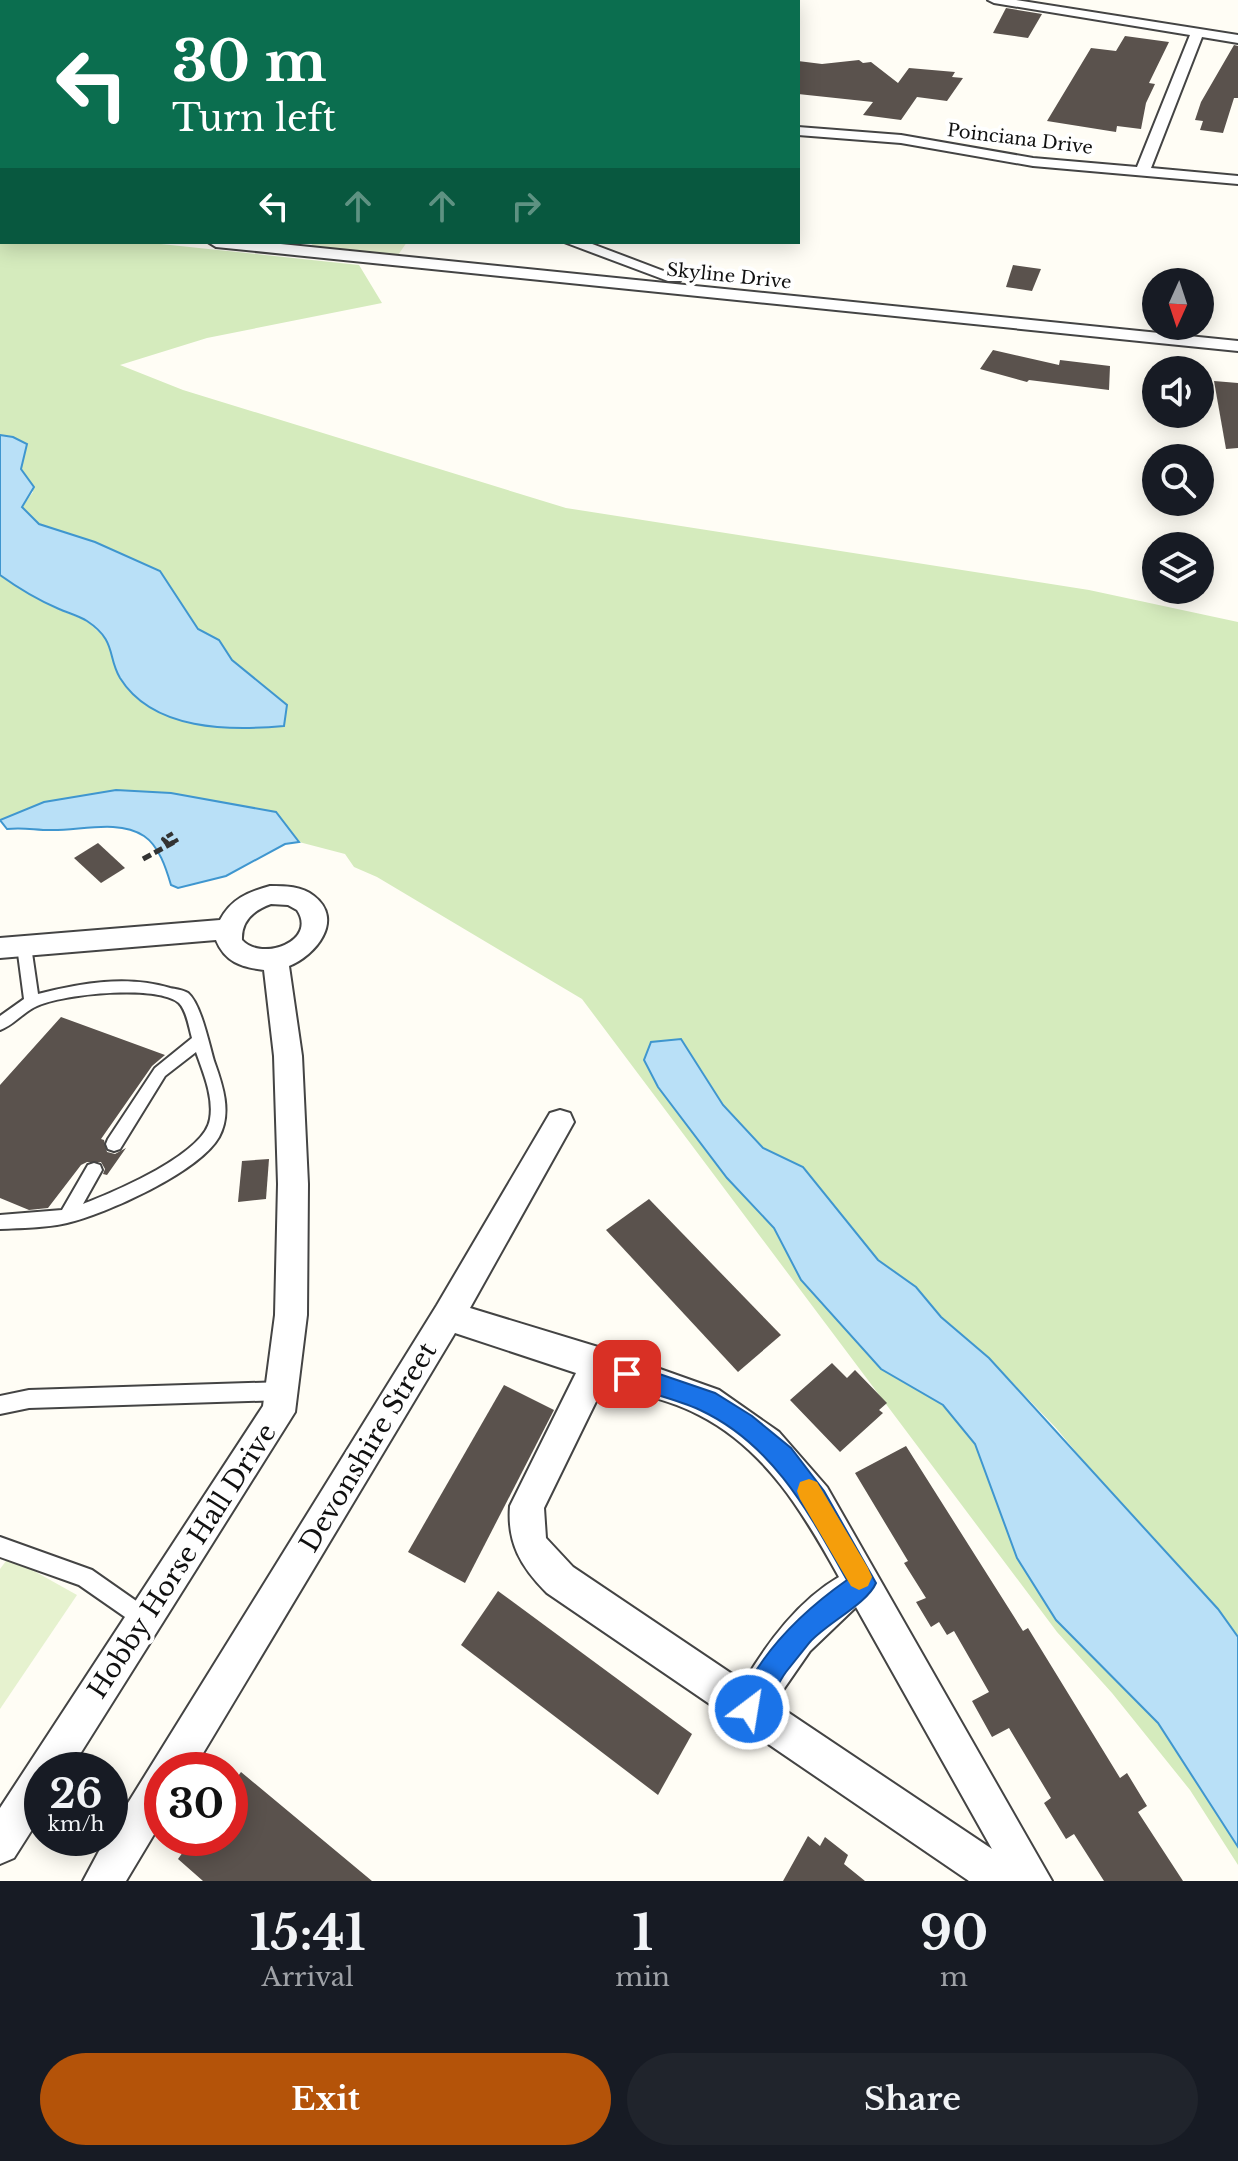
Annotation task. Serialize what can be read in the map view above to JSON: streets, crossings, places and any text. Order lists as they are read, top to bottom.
{
  "streets": {
    "street": [
      "Poinciana Drive",
      "Skyline Drive",
      "Devonshire Street",
      "Hobby Horse Hall Drive"
    ]
  },
  "north": "bottom",
  "page": {
    "turn": ["30 m", "Turn left"],
    "speed": "26 km/h",
    "limit": "30",
    "eta": [
      "15:41",
      "Arrival",
      "1",
      "min",
      "90",
      "m"
    ],
    "buttons": ["Exit", "Share"]
  }
}
